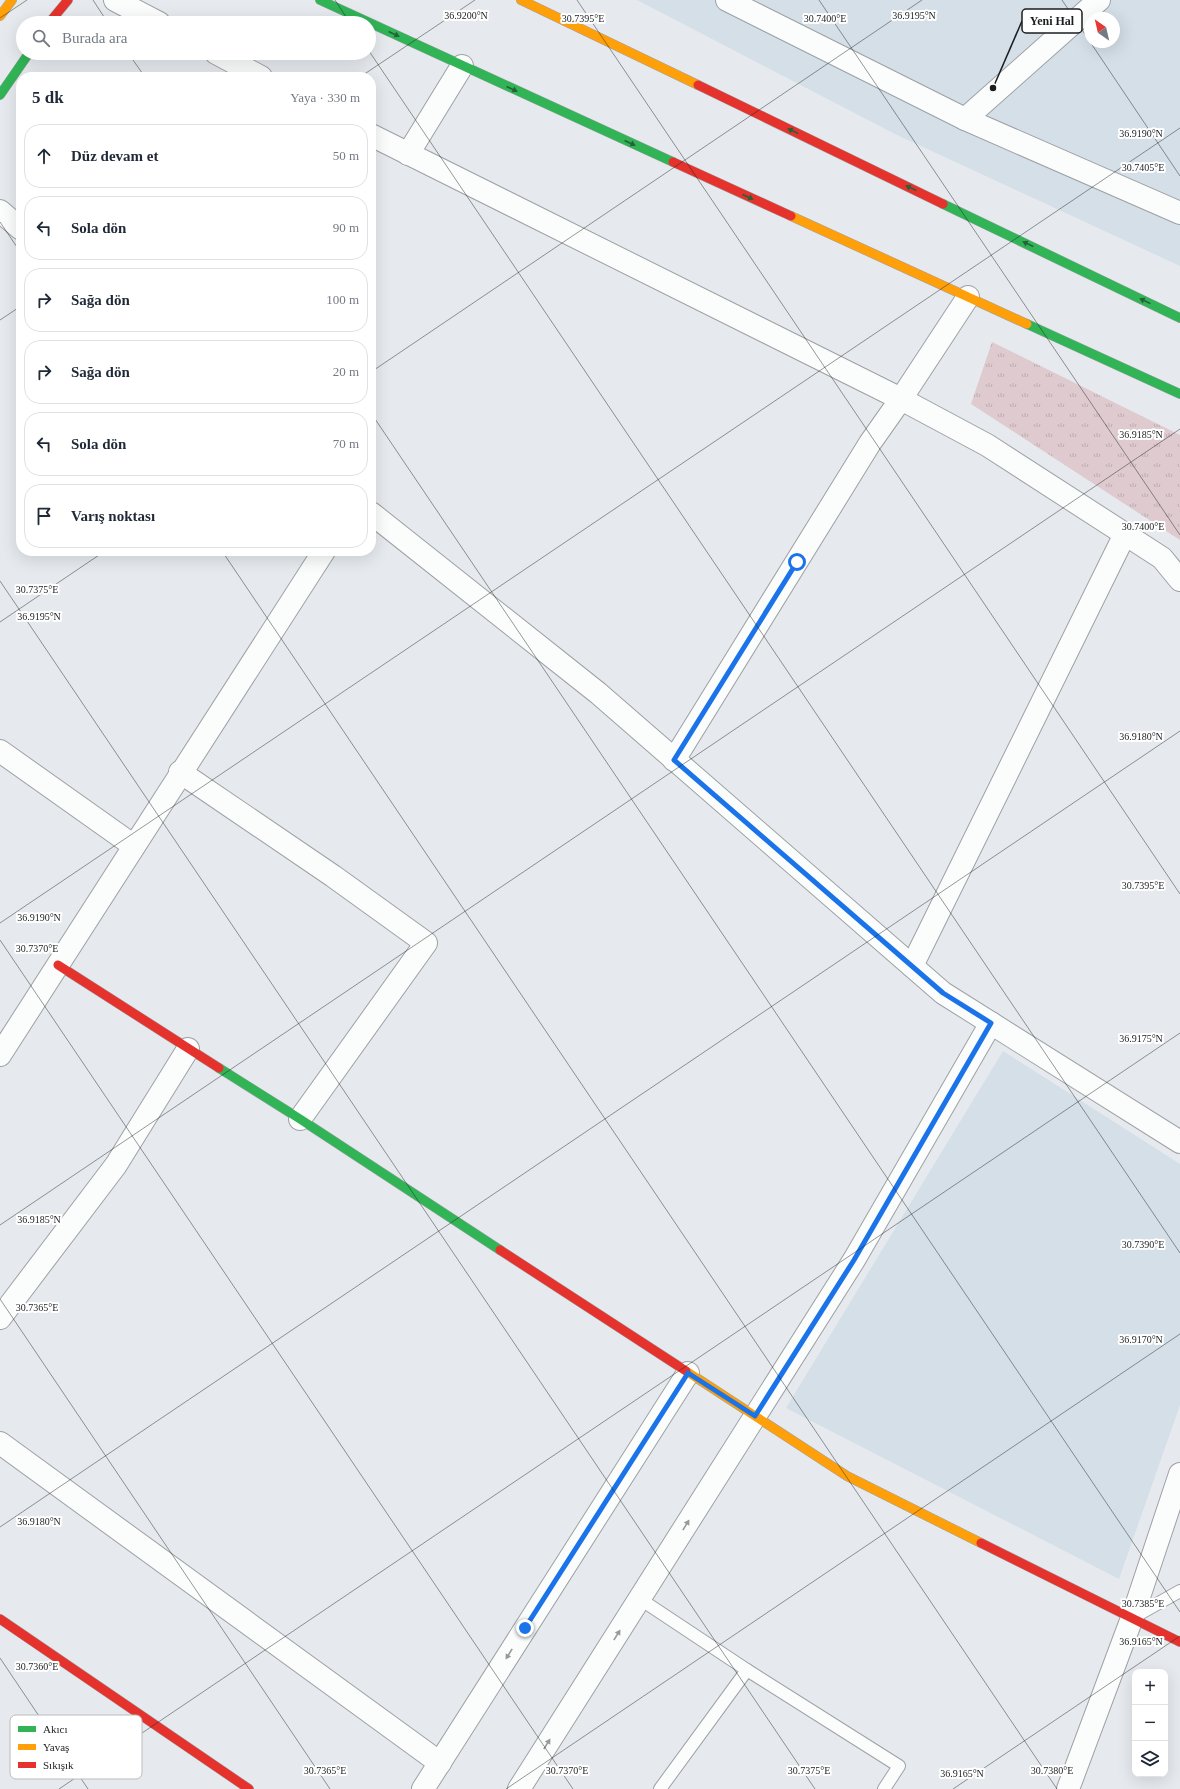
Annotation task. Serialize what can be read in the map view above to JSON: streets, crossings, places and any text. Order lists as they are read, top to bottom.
{
  "places": ["Yeni Hal"],
  "legend": ["Akıcı", "Yavaş", "Sıkışık"],
  "north": "top left",
  "page": {
    "search": "Burada ara",
    "heading": ["5 dk", "Yaya · 330 m"],
    "list": [
      ["Düz devam et", "50 m"],
      ["Sola dön", "90 m"],
      ["Sağa dön", "100 m"],
      ["Sağa dön", "20 m"],
      ["Sola dön", "70 m"],
      "Varış noktası"
    ],
    "map_buttons": ["+", "−"]
  },
  "coordinates": [
    "36.9200°N",
    "36.9195°N",
    "30.7395°E",
    "30.7400°E",
    "36.9190°N",
    "30.7405°E",
    "36.9185°N",
    "30.7375°E",
    "36.9180°N",
    "30.7370°E",
    "36.9175°N",
    "30.7390°E",
    "30.7365°E",
    "36.9170°N",
    "30.7385°E",
    "36.9165°N",
    "30.7360°E",
    "30.7380°E"
  ]
}
